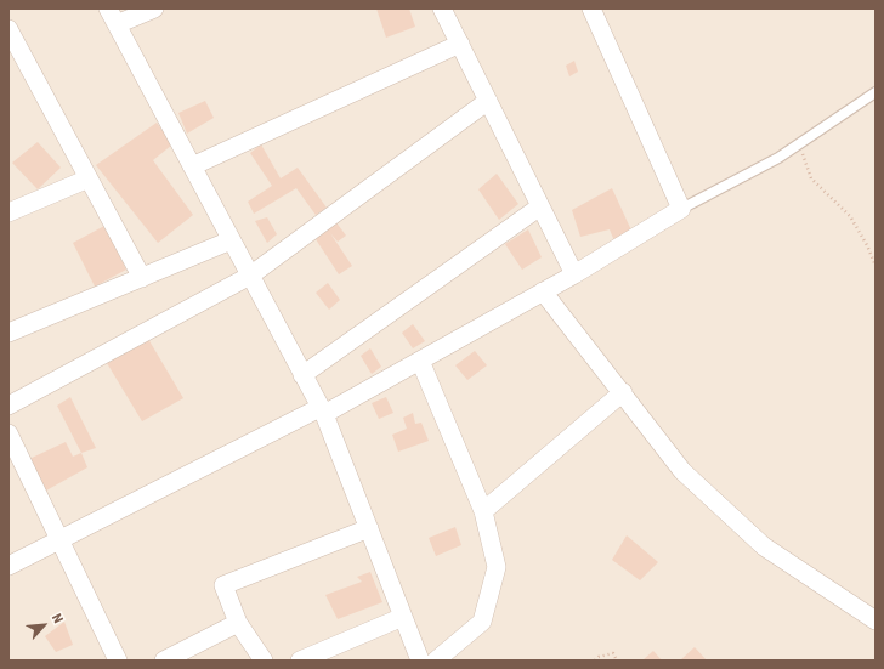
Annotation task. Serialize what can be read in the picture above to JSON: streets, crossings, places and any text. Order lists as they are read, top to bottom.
{
  "north": "top right"
}
